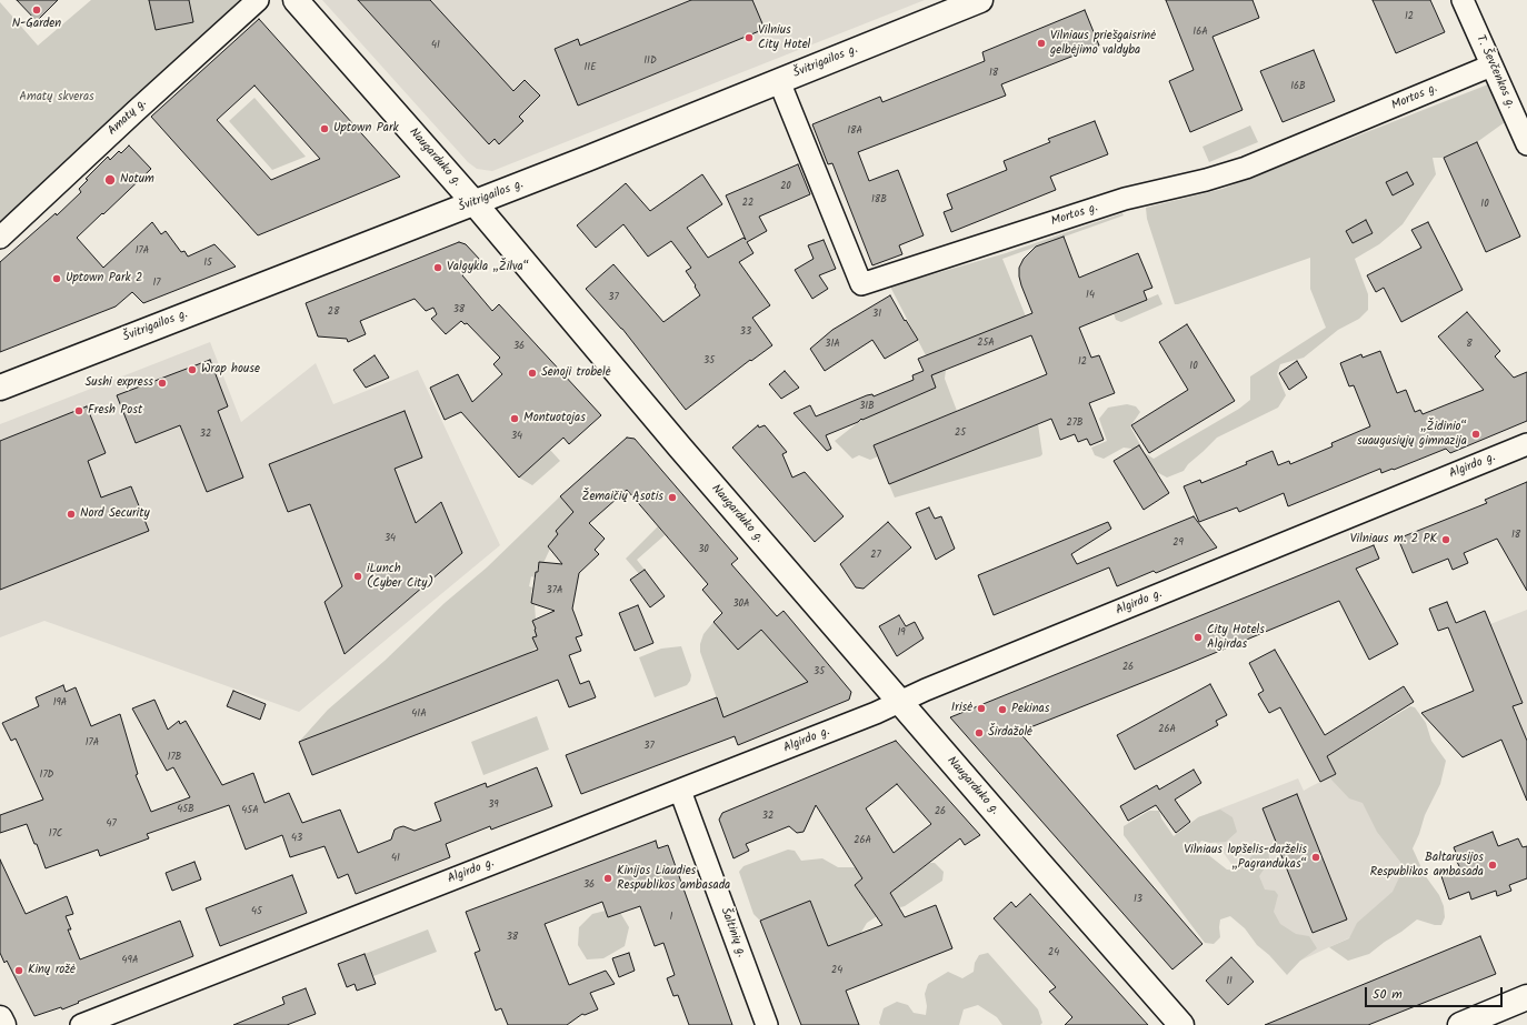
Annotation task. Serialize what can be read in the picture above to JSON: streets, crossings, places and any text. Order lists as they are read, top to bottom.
{
  "streets": {
    "main road": ["Švitrigailos g.", "Naugarduko g."],
    "street": [
      "T. Ševčenkos g.",
      "Mortos g.",
      "Amatų g.",
      "Algirdo g.",
      "Šaltinių g."
    ]
  },
  "crossings": [
    ["Švitrigailos g.", "Mortos g."],
    ["Švitrigailos g.", "Naugarduko g."],
    ["T. Ševčenkos g.", "Mortos g."],
    ["Naugarduko g.", "Algirdo g."],
    ["Algirdo g.", "Šaltinių g."]
  ],
  "parks": ["Amatų skveras"],
  "places": [
    "N-Garden",
    "Vilnius City Hotel",
    "Vilniaus priešgaisrinė gelbėjimo valdyba",
    "Uptown Park",
    "Notum",
    "Valgykla „Žilva“",
    "Uptown Park 2",
    "Wrap house",
    "Senoji trobelė",
    "Sushi express",
    "Fresh Post",
    "Montuotojas",
    "„Židinio“ suaugusiųjų gimnazija",
    "Žemaičių Ąsotis",
    "Nord Security",
    "Vilniaus m. 2 PK",
    "iLunch (Cyber City)",
    "City Hotels Algirdas",
    "Irisė",
    "Pekinas",
    "Širdažolė",
    "Vilniaus lopšelis-darželis „Pagrandukas“",
    "Baltarusijos Respublikos ambasada",
    "Kinijos Liaudies Respublikos ambasada",
    "Kinų rožė"
  ],
  "house_numbers": [
    "12",
    "16A",
    "41",
    "11D",
    "11E",
    "18",
    "16B",
    "18A",
    "20",
    "18B",
    "22",
    "10",
    "17A",
    "15",
    "17",
    "14",
    "37",
    "38",
    "28",
    "31",
    "33",
    "25A",
    "31A",
    "8",
    "36",
    "35",
    "12",
    "10",
    "31B",
    "27B",
    "25",
    "32",
    "34",
    "18",
    "34",
    "29",
    "30",
    "27",
    "37A",
    "30A",
    "19",
    "26",
    "35",
    "19A",
    "41A",
    "26A",
    "17A",
    "37",
    "17B",
    "17D",
    "39",
    "45B",
    "45A",
    "26",
    "32",
    "47",
    "17C",
    "43",
    "26A",
    "41",
    "36",
    "13",
    "45",
    "1",
    "38",
    "24",
    "49A",
    "24",
    "11"
  ],
  "scale_bar": "50 m"
}
